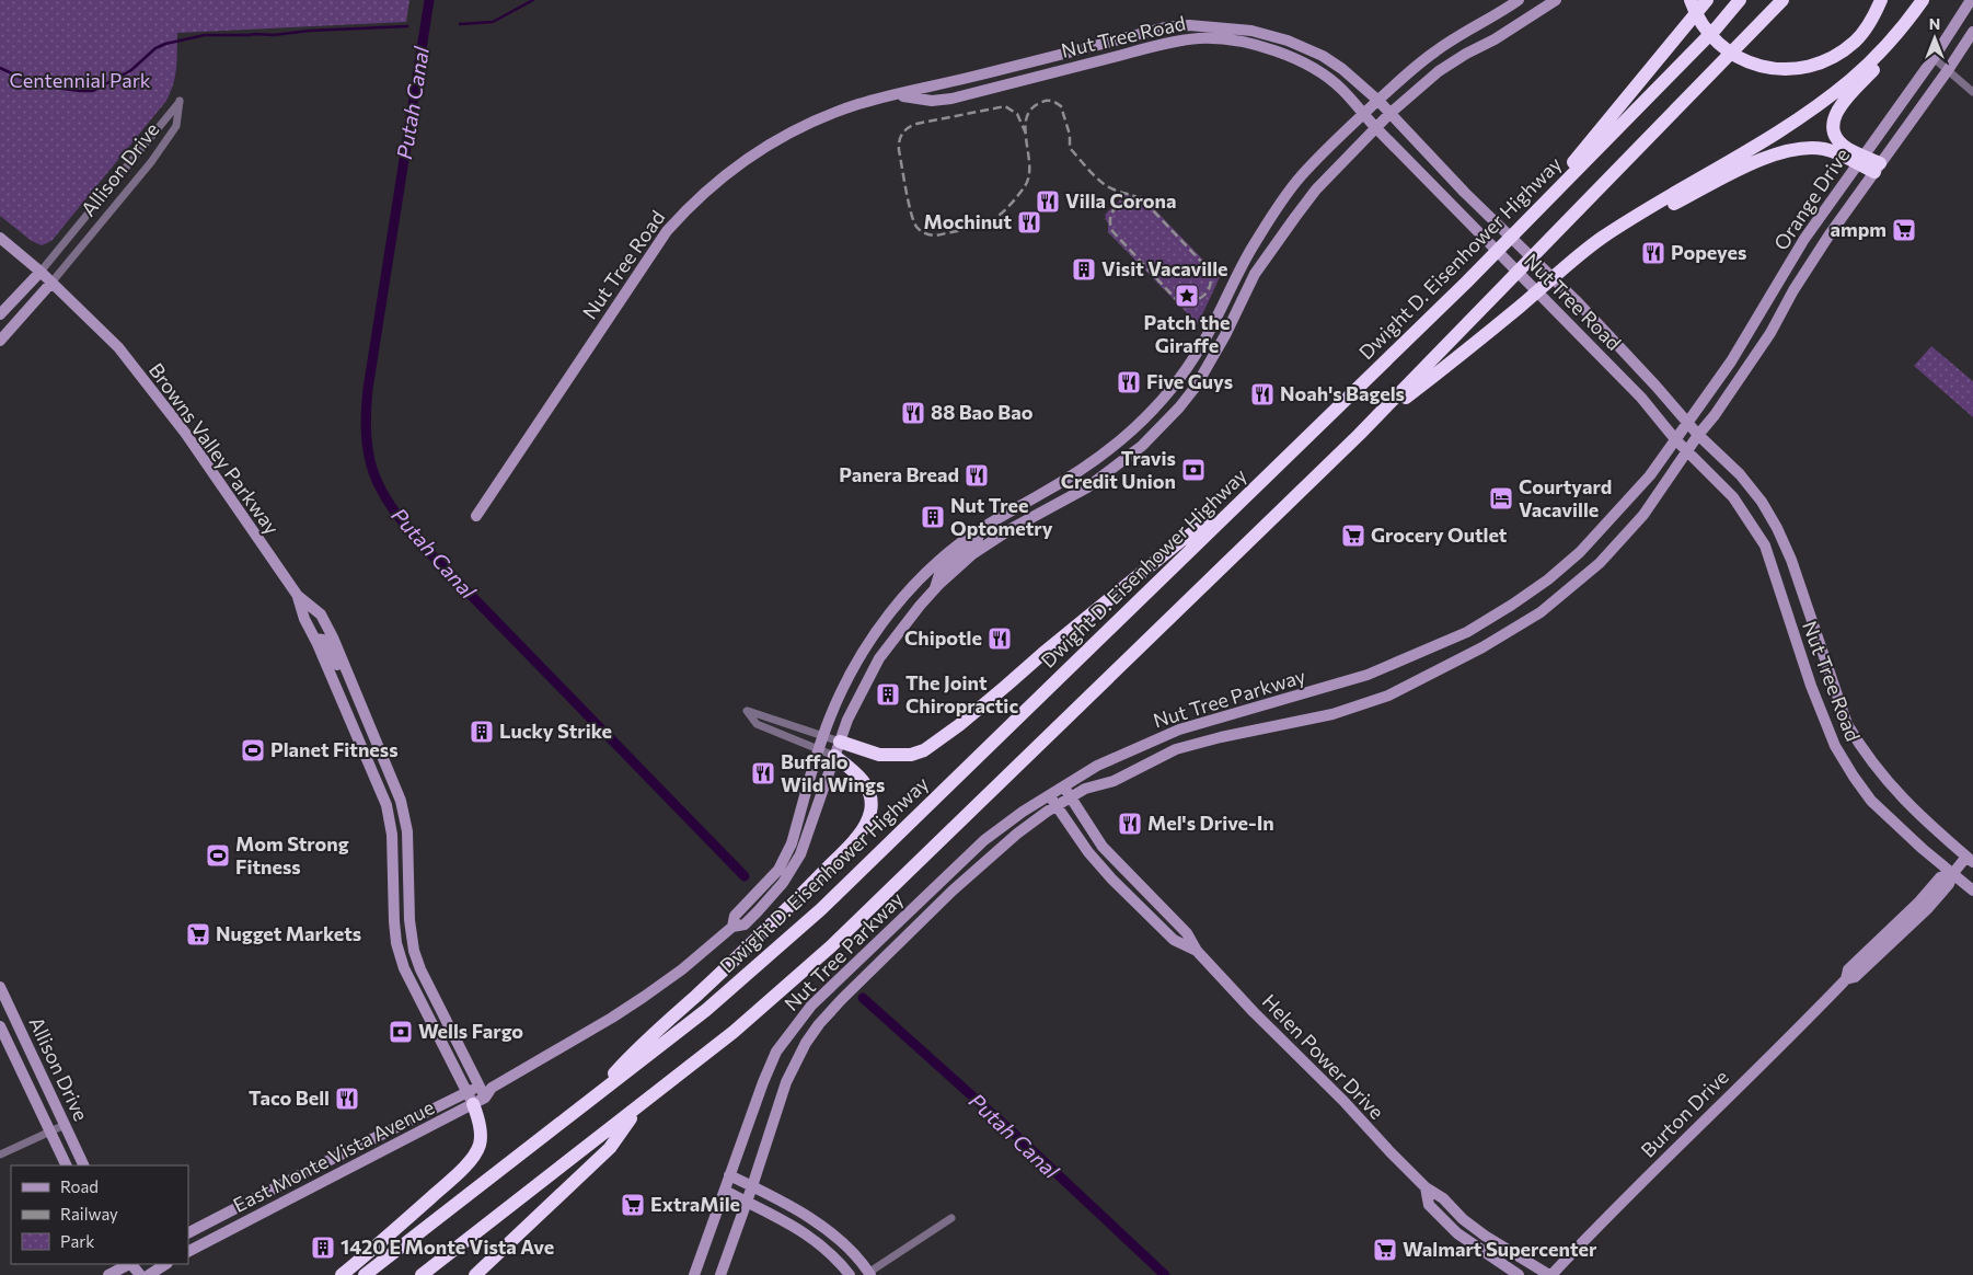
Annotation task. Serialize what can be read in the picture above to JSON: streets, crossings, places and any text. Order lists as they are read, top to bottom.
{
  "streets": {
    "highway": ["Dwight D. Eisenhower Highway"],
    "main road": [
      "Nut Tree Road",
      "Allison Drive",
      "Orange Drive",
      "Browns Valley Parkway",
      "Nut Tree Parkway",
      "Helen Power Drive",
      "Burton Drive",
      "East Monte Vista Avenue"
    ]
  },
  "crossings": [
    ["Nut Tree Road", "Orange Drive"],
    ["Nut Tree Road", "Nut Tree Parkway"],
    ["Nut Tree Road", "Burton Drive"],
    ["Nut Tree Road", "East Monte Vista Avenue"],
    ["Allison Drive", "Browns Valley Parkway"],
    ["Orange Drive", "Nut Tree Parkway"],
    ["Browns Valley Parkway", "East Monte Vista Avenue"],
    ["Nut Tree Parkway", "Helen Power Drive"],
    ["Helen Power Drive", "Burton Drive"]
  ],
  "water": ["Putah Canal"],
  "parks": ["Centennial Park"],
  "places": {
    "restaurant": [
      "Villa Corona",
      "Mochinut",
      "Popeyes",
      "Five Guys",
      "Noah's Bagels",
      "88 Bao Bao",
      "Panera Bread",
      "Chipotle",
      "Buffalo Wild Wings",
      "Mel's Drive-In",
      "Taco Bell"
    ],
    "supermarket": [
      "ampm",
      "Grocery Outlet",
      "Nugget Markets",
      "ExtraMile",
      "Walmart Supercenter"
    ],
    "building": [
      "Visit Vacaville",
      "Nut Tree Optometry",
      "The Joint Chiropractic",
      "Lucky Strike",
      "1420 E Monte Vista Ave"
    ],
    "place": ["Patch the Giraffe"],
    "bank": ["Travis Credit Union", "Wells Fargo"],
    "hotel": ["Courtyard Vacaville"],
    "sports": ["Planet Fitness", "Mom Strong Fitness"]
  },
  "legend": ["Road", "Railway", "Park"],
  "north": "top"
}
